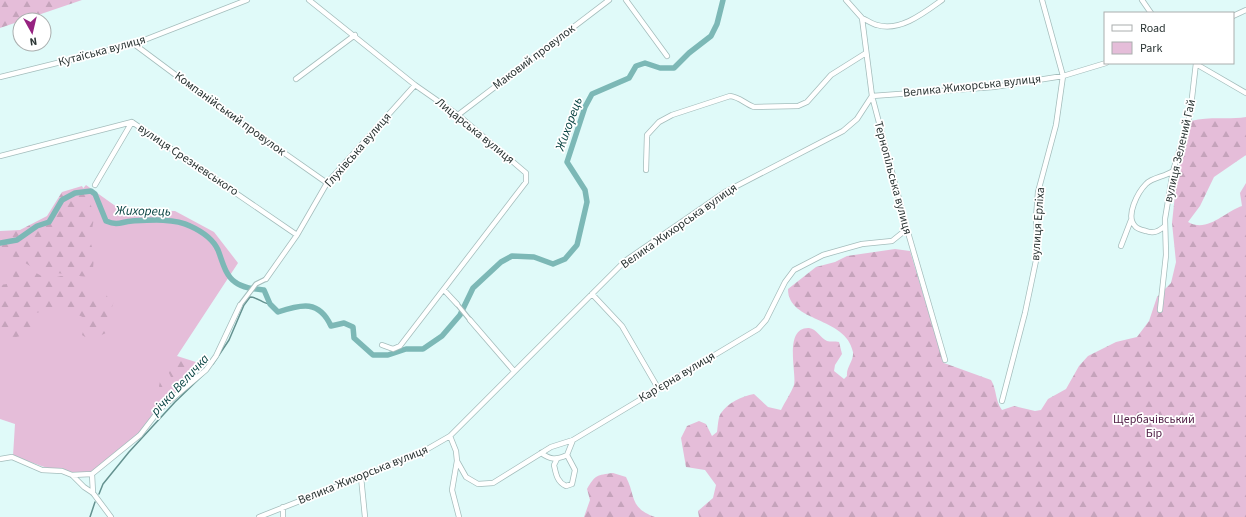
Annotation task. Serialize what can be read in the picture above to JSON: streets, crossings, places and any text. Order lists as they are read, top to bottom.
{
  "streets": {
    "street": [
      "Кутаїська вулиця",
      "Маковий провулок",
      "Велика Жихорська вулиця",
      "Компанійський провулок",
      "Лицарська вулиця",
      "Глухівська вулиця",
      "вулиця Зелений Гай",
      "вулиця Срезневського",
      "Тернопільська вулиця",
      "вулиця Ерліха",
      "Кар’єрна вулиця"
    ]
  },
  "crossings": [
    ["Кутаїська вулиця", "Компанійський провулок"],
    ["Маковий провулок", "Лицарська вулиця"],
    ["Велика Жихорська вулиця", "Тернопільська вулиця"],
    ["Велика Жихорська вулиця", "вулиця Ерліха"],
    ["Велика Жихорська вулиця", "Кар’єрна вулиця"],
    ["Компанійський провулок", "Глухівська вулиця"],
    ["Лицарська вулиця", "Глухівська вулиця"],
    ["Глухівська вулиця", "вулиця Срезневського"],
    ["Тернопільська вулиця", "Кар’єрна вулиця"]
  ],
  "water": ["Жихорець", "річка Величка"],
  "parks": ["Щербачівський Бір"],
  "legend": ["Road", "Park"],
  "north": "bottom"
}
